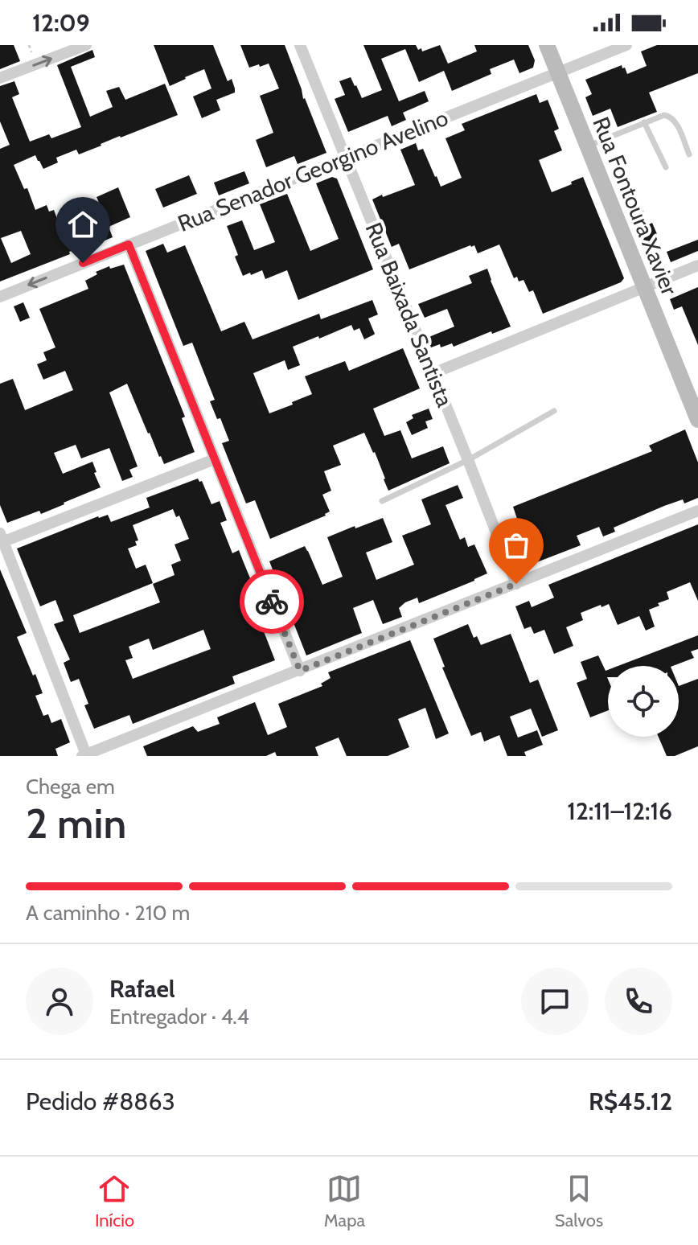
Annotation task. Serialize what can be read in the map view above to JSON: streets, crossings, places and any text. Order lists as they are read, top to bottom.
{
  "streets": {
    "main road": ["Rua Fontoura Xavier"],
    "street": ["Rua Senador Georgino Avelino", "Rua Baixada Santista"]
  },
  "crossings": [
    ["Rua Senador Georgino Avelino", "Rua Fontoura Xavier"],
    ["Rua Senador Georgino Avelino", "Rua Baixada Santista"]
  ],
  "page": {
    "status": "12:09",
    "heading": ["2 min", "Chega em", "12:11–12:16"],
    "panel": [
      "Rafael",
      "Entregador · 4.4",
      "Pedido #8863",
      "R$45.12"
    ],
    "bar": "A caminho · 210 m",
    "tabs": ["Início", "Mapa", "Salvos"]
  }
}
